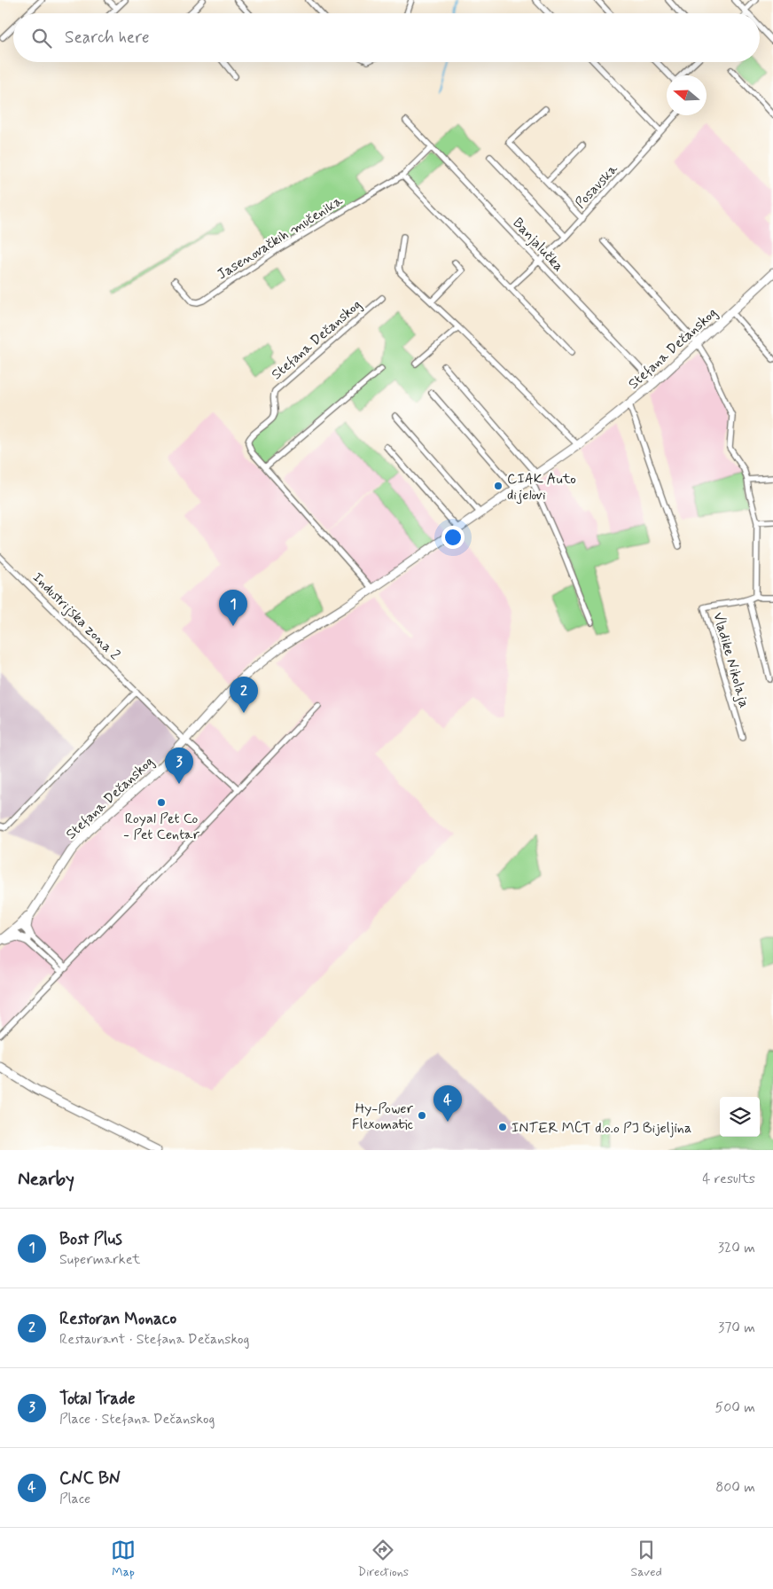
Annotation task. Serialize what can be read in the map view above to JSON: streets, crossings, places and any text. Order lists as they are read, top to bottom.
{
  "streets": {
    "main road": ["Stefana Dečanskog"],
    "street": [
      "Posavska",
      "Jasenovačkih mučenika",
      "Banjalučka",
      "Industrijska zona 2",
      "Vladike Nikolaja"
    ]
  },
  "crossings": [
    ["Jasenovačkih mučenika", "Banjalučka"],
    ["Banjalučka", "Stefana Dečanskog"],
    ["Stefana Dečanskog", "Industrijska zona 2"]
  ],
  "places": [
    "CIAK Auto dijelovi",
    "Royal Pet Co - Pet Centar",
    "Hy-Power Flexomatic",
    "INTER MCT d.o.o PJ Bijeljina"
  ],
  "north": "left",
  "page": {
    "search": "Search here",
    "pins": [
      "1",
      "2",
      "3",
      "4"
    ],
    "heading": ["Nearby", "4 results"],
    "list": [
      {
        "mark": "1",
        "name": "Bost Plus",
        "note": "Supermarket",
        "value": "320 m"
      },
      {
        "mark": "2",
        "name": "Restoran Monaco",
        "note": "Restaurant · Stefana Dečanskog",
        "value": "370 m"
      },
      {
        "mark": "3",
        "name": "Total Trade",
        "note": "Place · Stefana Dečanskog",
        "value": "500 m"
      },
      {
        "mark": "4",
        "name": "CNC BN",
        "note": "Place",
        "value": "800 m"
      }
    ],
    "nav": ["Map", "Directions", "Saved"]
  }
}
